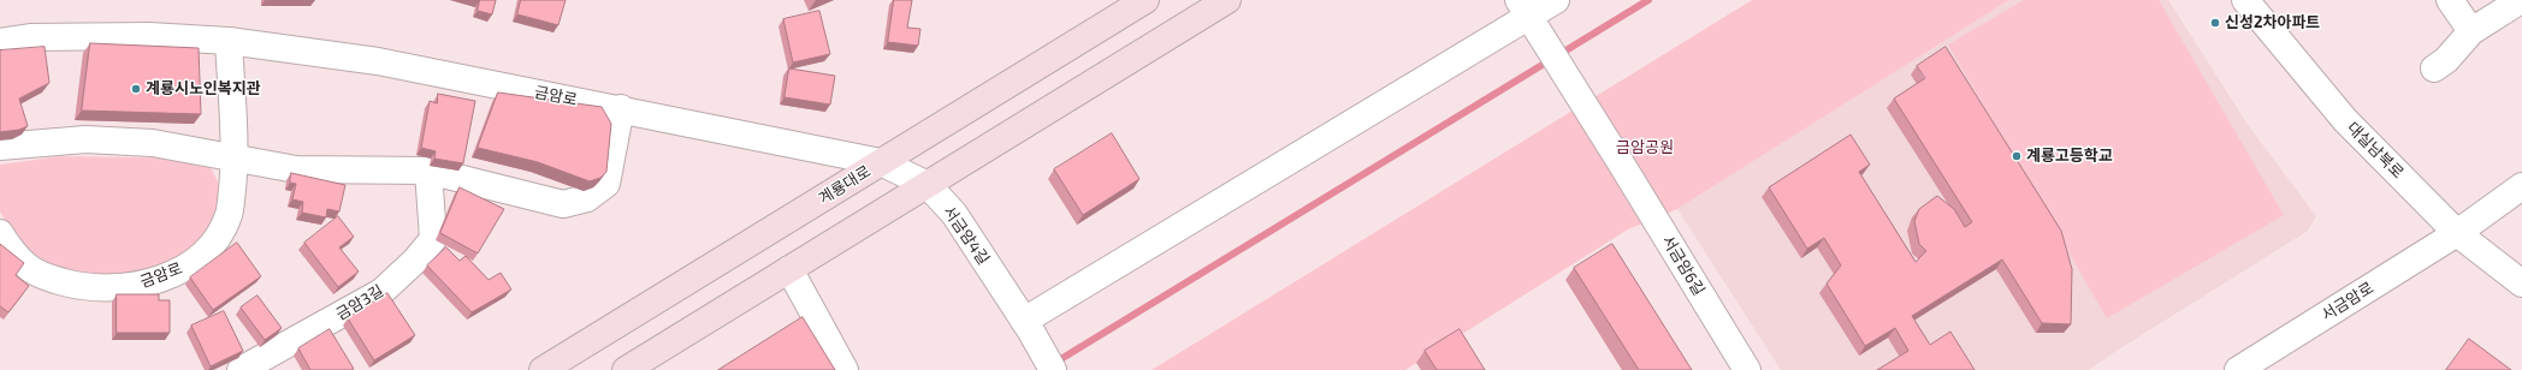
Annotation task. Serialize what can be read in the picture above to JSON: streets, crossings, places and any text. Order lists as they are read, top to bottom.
{
  "streets": {
    "main road": ["계룡대로"],
    "street": [
      "금암로",
      "대실남북로",
      "서금암4길",
      "서금암6길",
      "서금암로",
      "금암3길"
    ]
  },
  "crossings": [
    ["금암로", "계룡대로"],
    ["금암로", "서금암4길"],
    ["대실남북로", "서금암로"],
    ["계룡대로", "서금암4길"]
  ],
  "parks": ["금암공원"],
  "places": ["신성2차아파트", "계룡시노인복지관", "계룡고등학교"]
}
